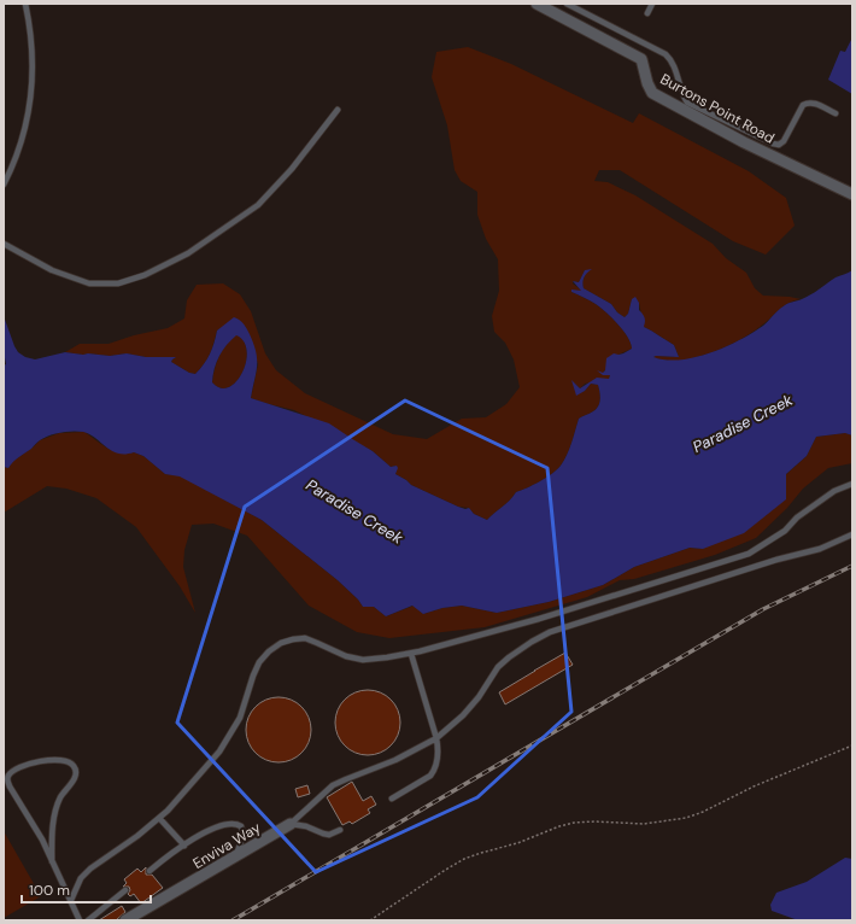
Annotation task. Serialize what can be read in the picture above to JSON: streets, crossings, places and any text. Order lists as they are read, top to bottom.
{
  "streets": {
    "street": ["Burtons Point Road", "Enviva Way"]
  },
  "water": ["Paradise Creek"],
  "scale_bar": "100 m"
}
